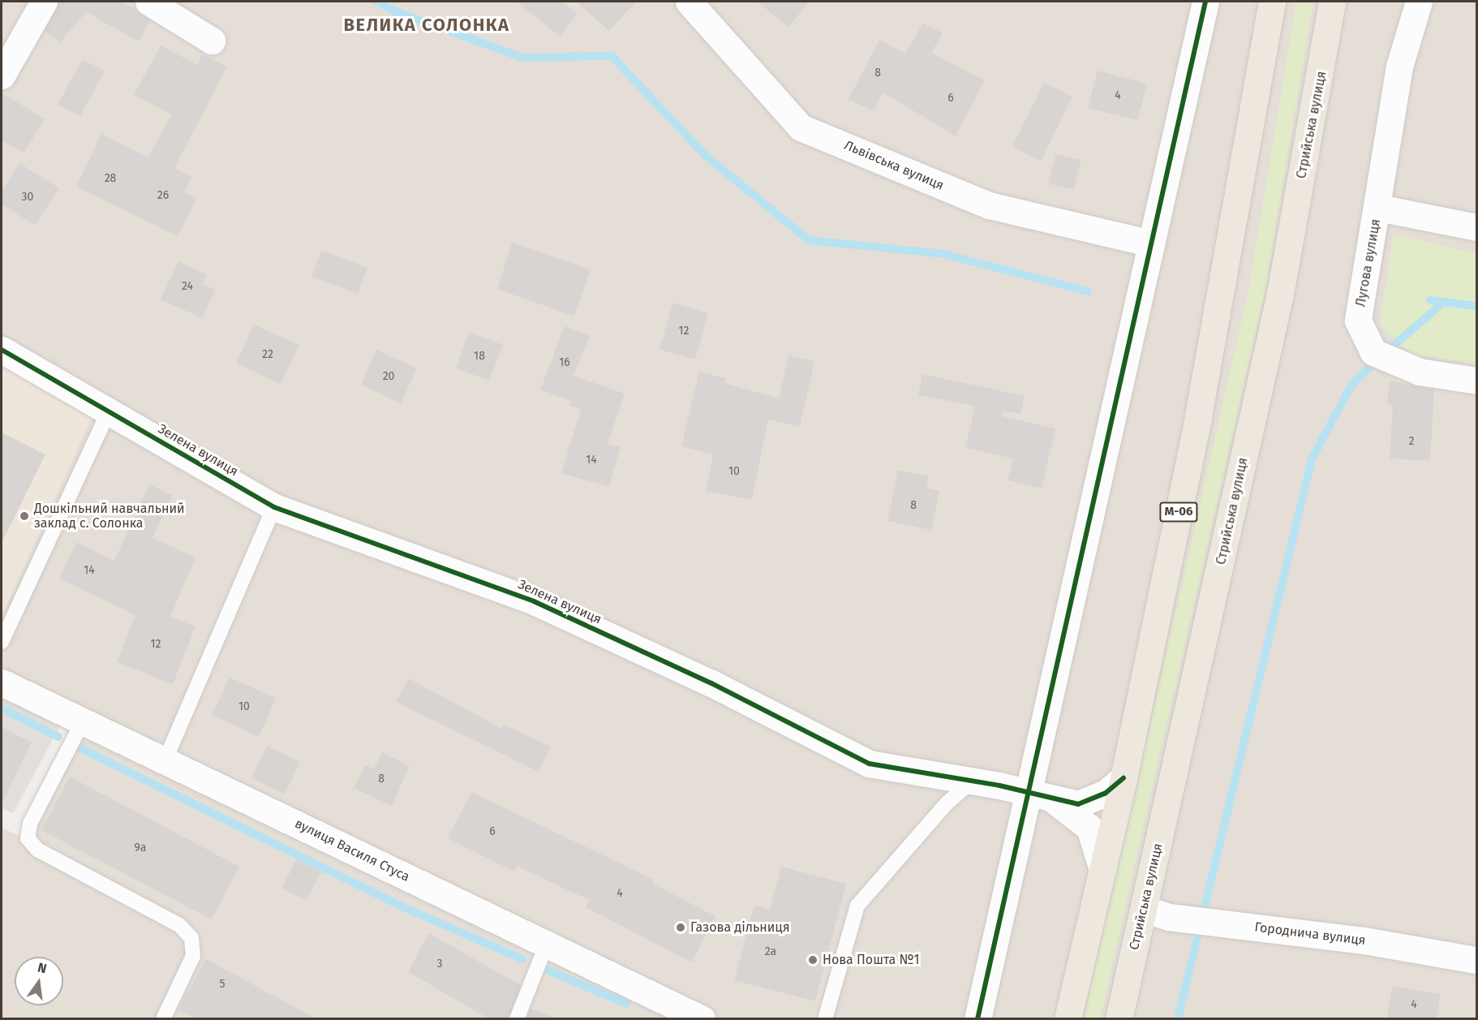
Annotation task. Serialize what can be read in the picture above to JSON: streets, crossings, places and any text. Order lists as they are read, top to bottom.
{
  "streets": {
    "highway": ["Стрийська вулиця", "М-06"],
    "street": [
      "Львівська вулиця",
      "Лугова вулиця",
      "Зелена вулиця",
      "вулиця Василя Стуса",
      "Городнича вулиця"
    ]
  },
  "crossings": [
    ["Стрийська вулиця", "Городнича вулиця"],
    ["Зелена вулиця", "М-06"]
  ],
  "districts": ["ВЕЛИКА СОЛОНКА"],
  "places": ["Дошкільний навчальний заклад с. Солонка", "Газова дільниця", "Нова Пошта №1"],
  "house_numbers": [
    "8",
    "4",
    "6",
    "28",
    "26",
    "30",
    "24",
    "12",
    "22",
    "18",
    "16",
    "20",
    "2",
    "14",
    "10",
    "8",
    "14",
    "12",
    "10",
    "8",
    "6",
    "9а",
    "4",
    "2а",
    "3",
    "5",
    "4"
  ],
  "north": "top"
}
